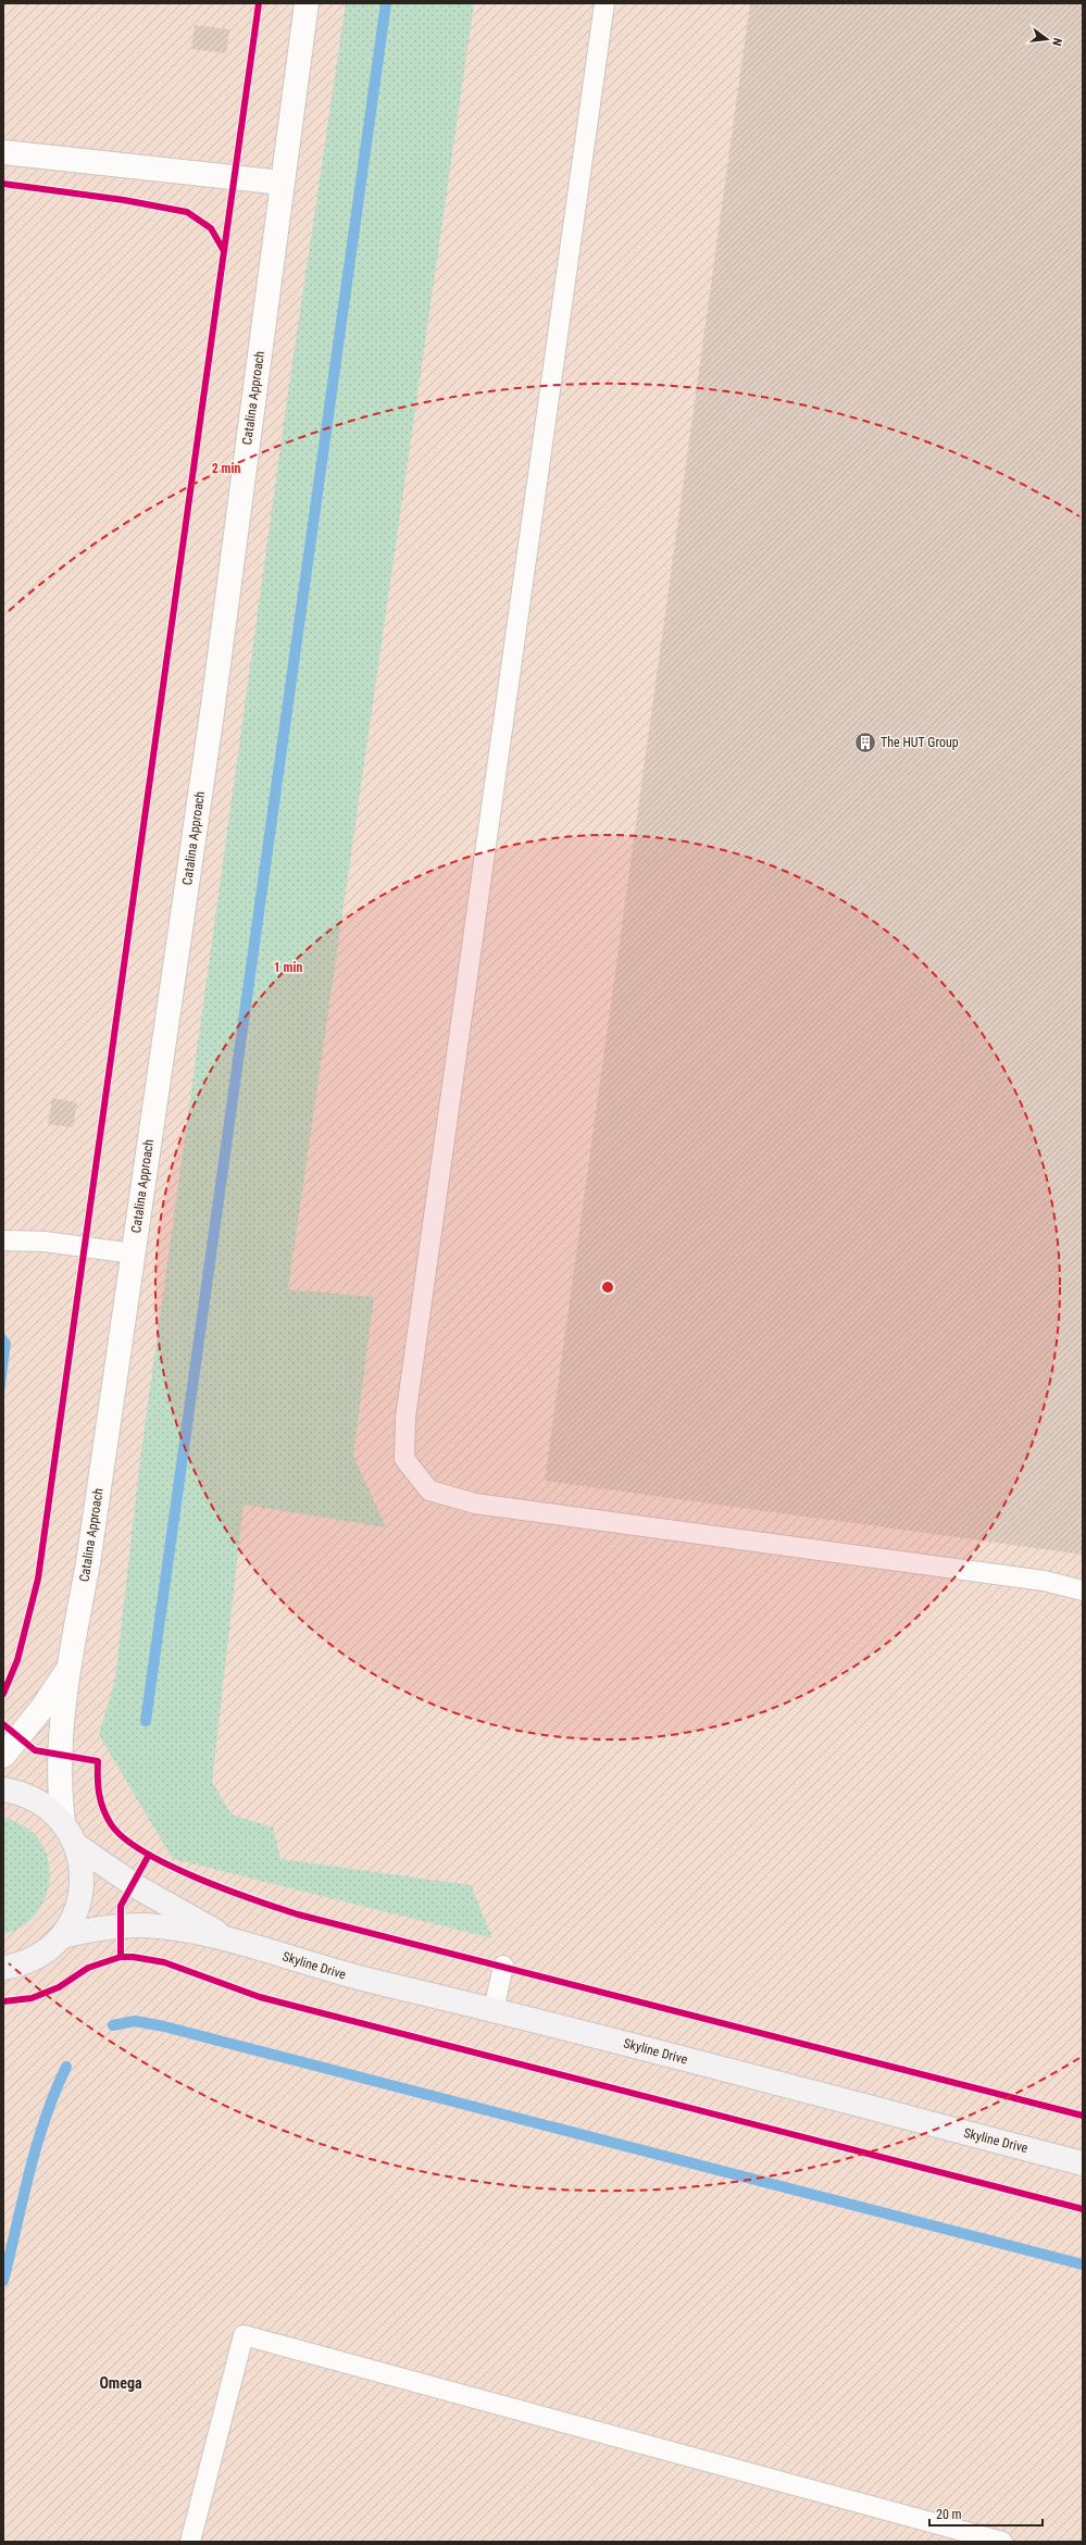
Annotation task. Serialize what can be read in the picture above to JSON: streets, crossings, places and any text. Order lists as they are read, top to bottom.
{
  "streets": {
    "main road": ["Skyline Drive"],
    "street": ["Catalina Approach"]
  },
  "districts": ["Omega"],
  "places": {
    "building": ["The HUT Group"]
  },
  "scale_bar": "20 m",
  "north": "right",
  "rings": ["2 min", "1 min"]
}
